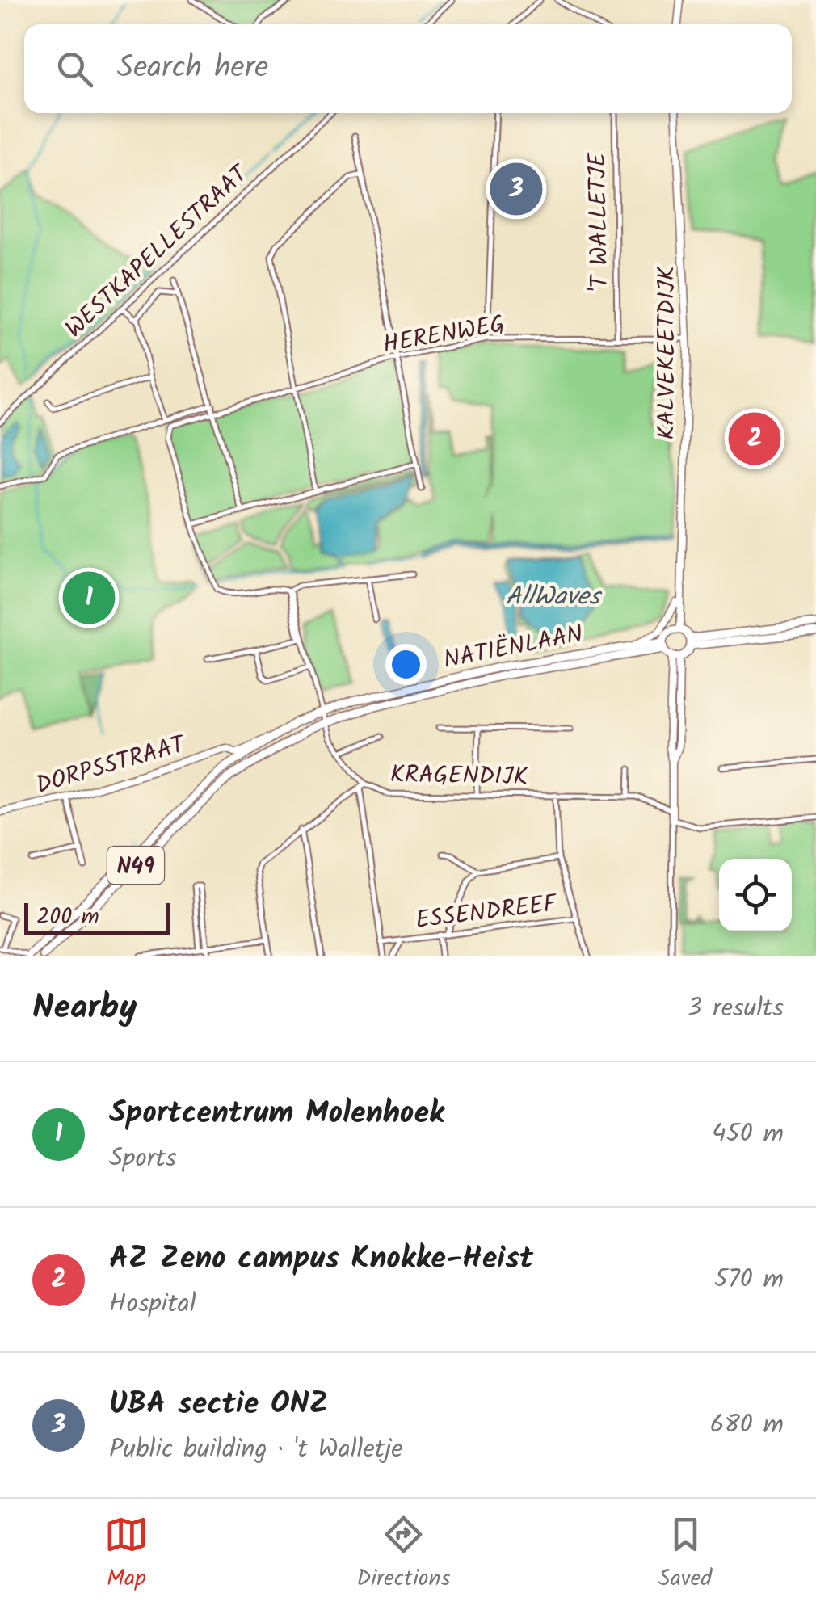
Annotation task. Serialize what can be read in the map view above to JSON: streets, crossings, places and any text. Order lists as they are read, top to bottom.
{
  "streets": {
    "main road": ["NATIËNLAAN", "N49"],
    "street": [
      "'T WALLETJE",
      "WESTKAPELLESTRAAT",
      "HERENWEG",
      "KALVEKEETDIJK",
      "DORPSSTRAAT",
      "KRAGENDIJK",
      "ESSENDREEF"
    ]
  },
  "crossings": [
    ["'T WALLETJE", "HERENWEG"],
    ["HERENWEG", "KALVEKEETDIJK"],
    ["KALVEKEETDIJK", "NATIËNLAAN"],
    ["KALVEKEETDIJK", "N49"],
    ["NATIËNLAAN", "DORPSSTRAAT"],
    ["NATIËNLAAN", "KRAGENDIJK"],
    ["NATIËNLAAN", "N49"]
  ],
  "water": ["AllWaves"],
  "scale_bar": "200 m",
  "page": {
    "search": "Search here",
    "pins": ["3", "2", "1"],
    "scale": "200 m",
    "heading": ["Nearby", "3 results"],
    "list": [
      {
        "mark": "1",
        "name": "Sportcentrum Molenhoek",
        "note": "Sports",
        "value": "450 m"
      },
      {
        "mark": "2",
        "name": "AZ Zeno campus Knokke-Heist",
        "note": "Hospital",
        "value": "570 m"
      },
      {
        "mark": "3",
        "name": "UBA sectie ONZ",
        "note": "Public building · 't Walletje",
        "value": "680 m"
      }
    ],
    "nav": ["Map", "Directions", "Saved"]
  }
}
